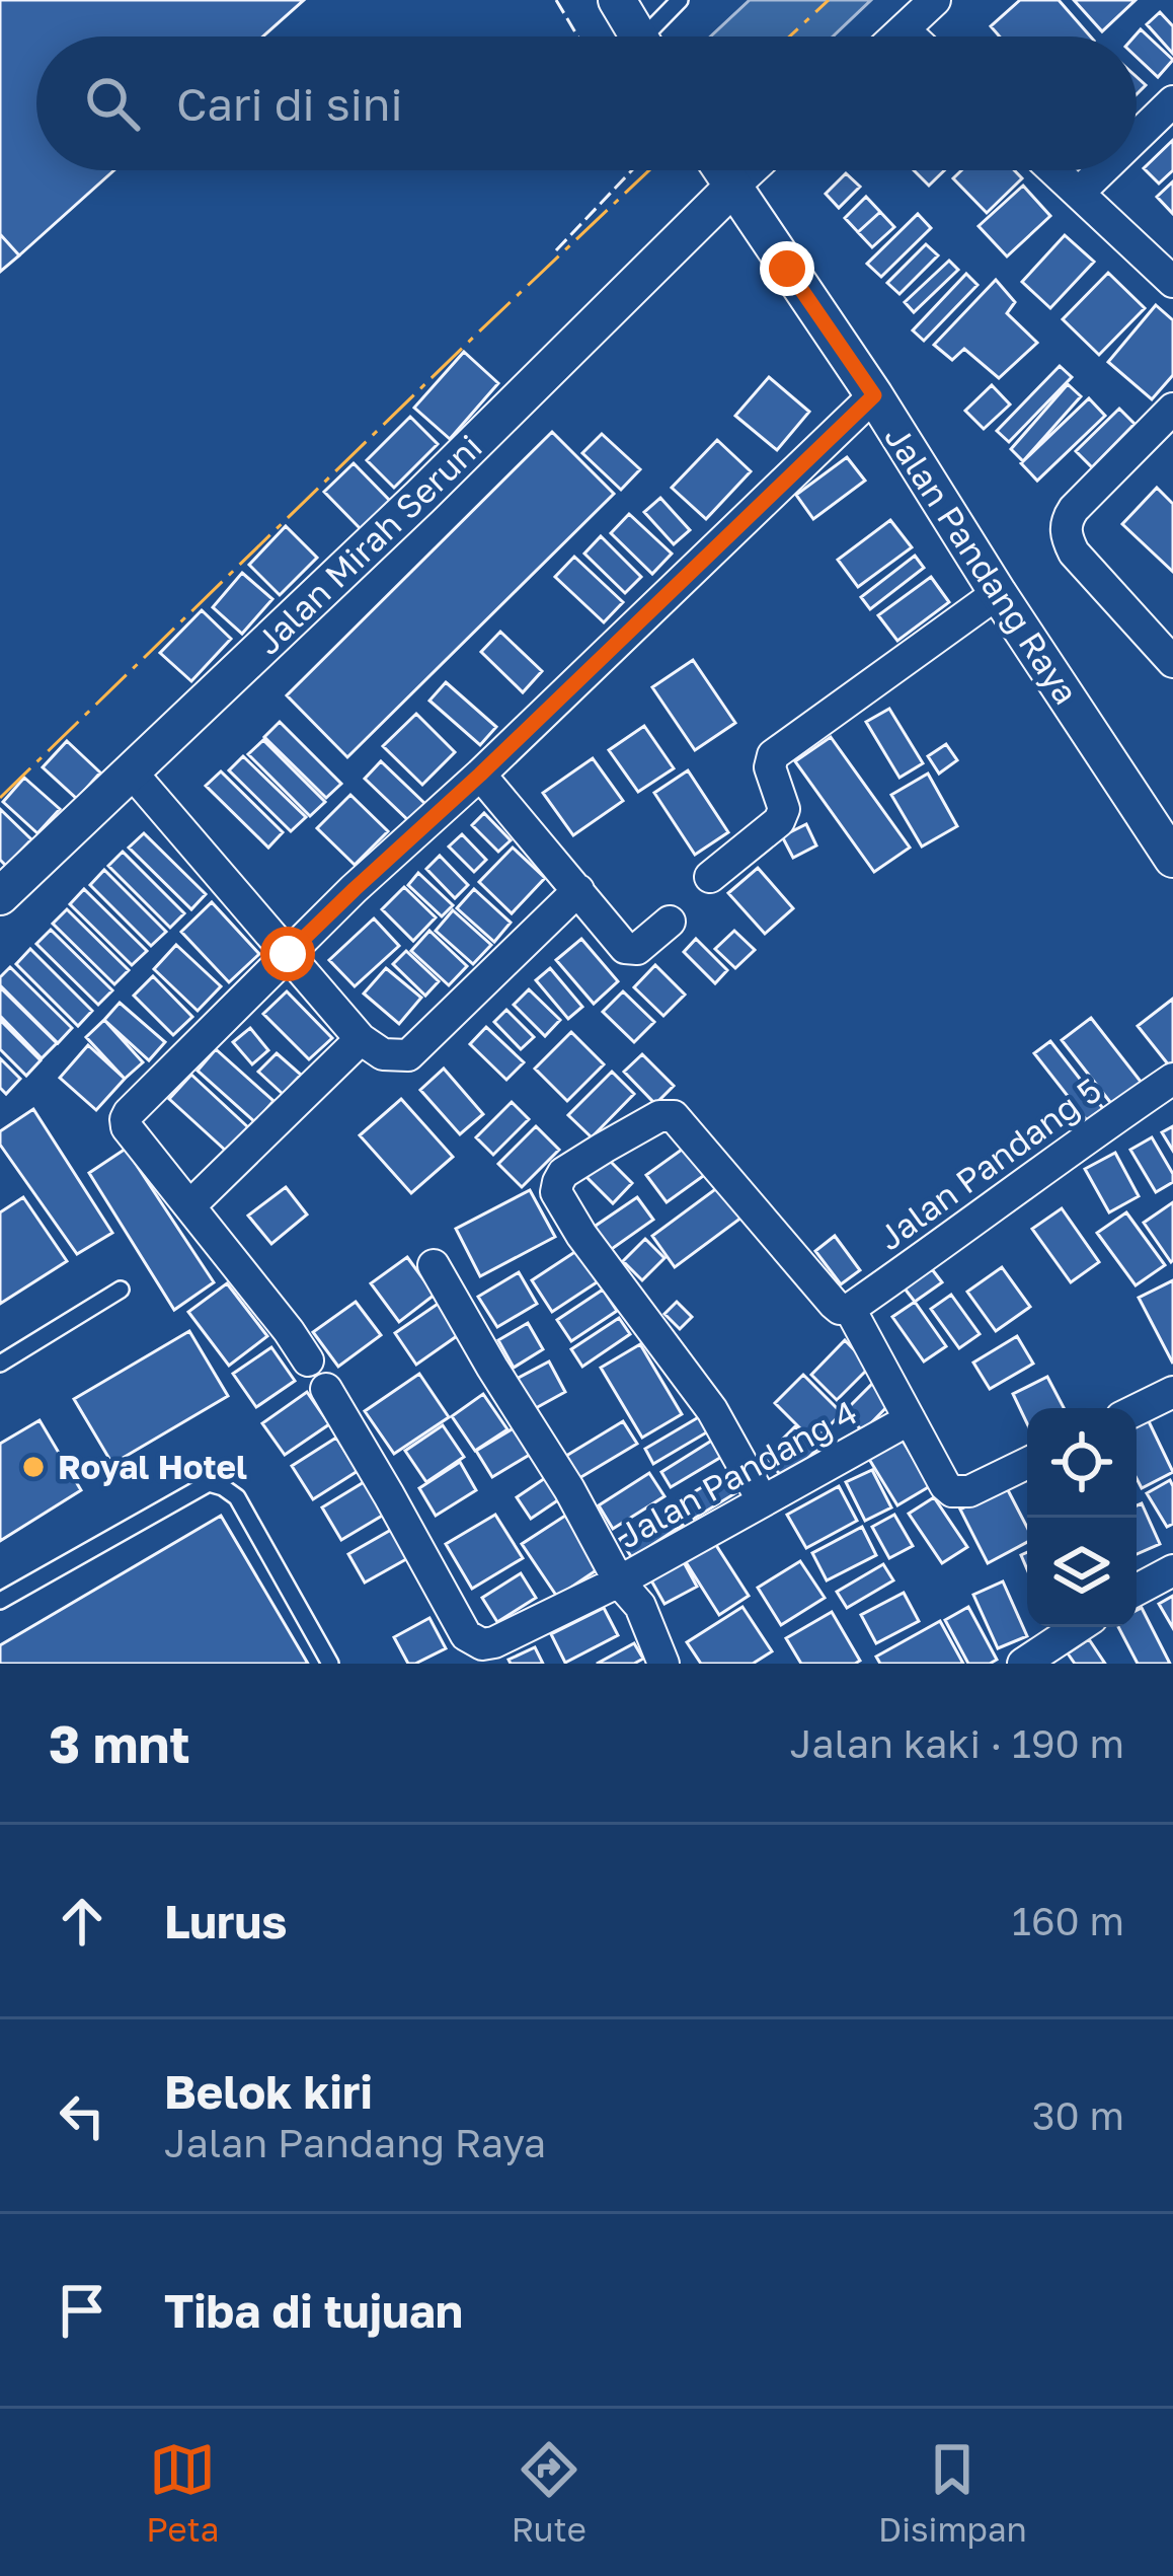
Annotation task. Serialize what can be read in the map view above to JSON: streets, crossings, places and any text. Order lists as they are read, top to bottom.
{
  "streets": {
    "street": [
      "Jalan Mirah Seruni",
      "Jalan Pandang Raya",
      "Jalan Pandang 5",
      "Jalan Pandang 4"
    ]
  },
  "crossings": [
    ["Jalan Mirah Seruni", "Jalan Pandang Raya"],
    ["Jalan Pandang 5", "Jalan Pandang 4"]
  ],
  "places": ["Royal Hotel"],
  "page": {
    "search": "Cari di sini",
    "heading": ["3 mnt", "Jalan kaki · 190 m"],
    "list": [
      ["Lurus", "160 m"],
      ["Belok kiri", "Jalan Pandang Raya", "30 m"],
      "Tiba di tujuan"
    ],
    "nav": ["Peta", "Rute", "Disimpan"]
  }
}
